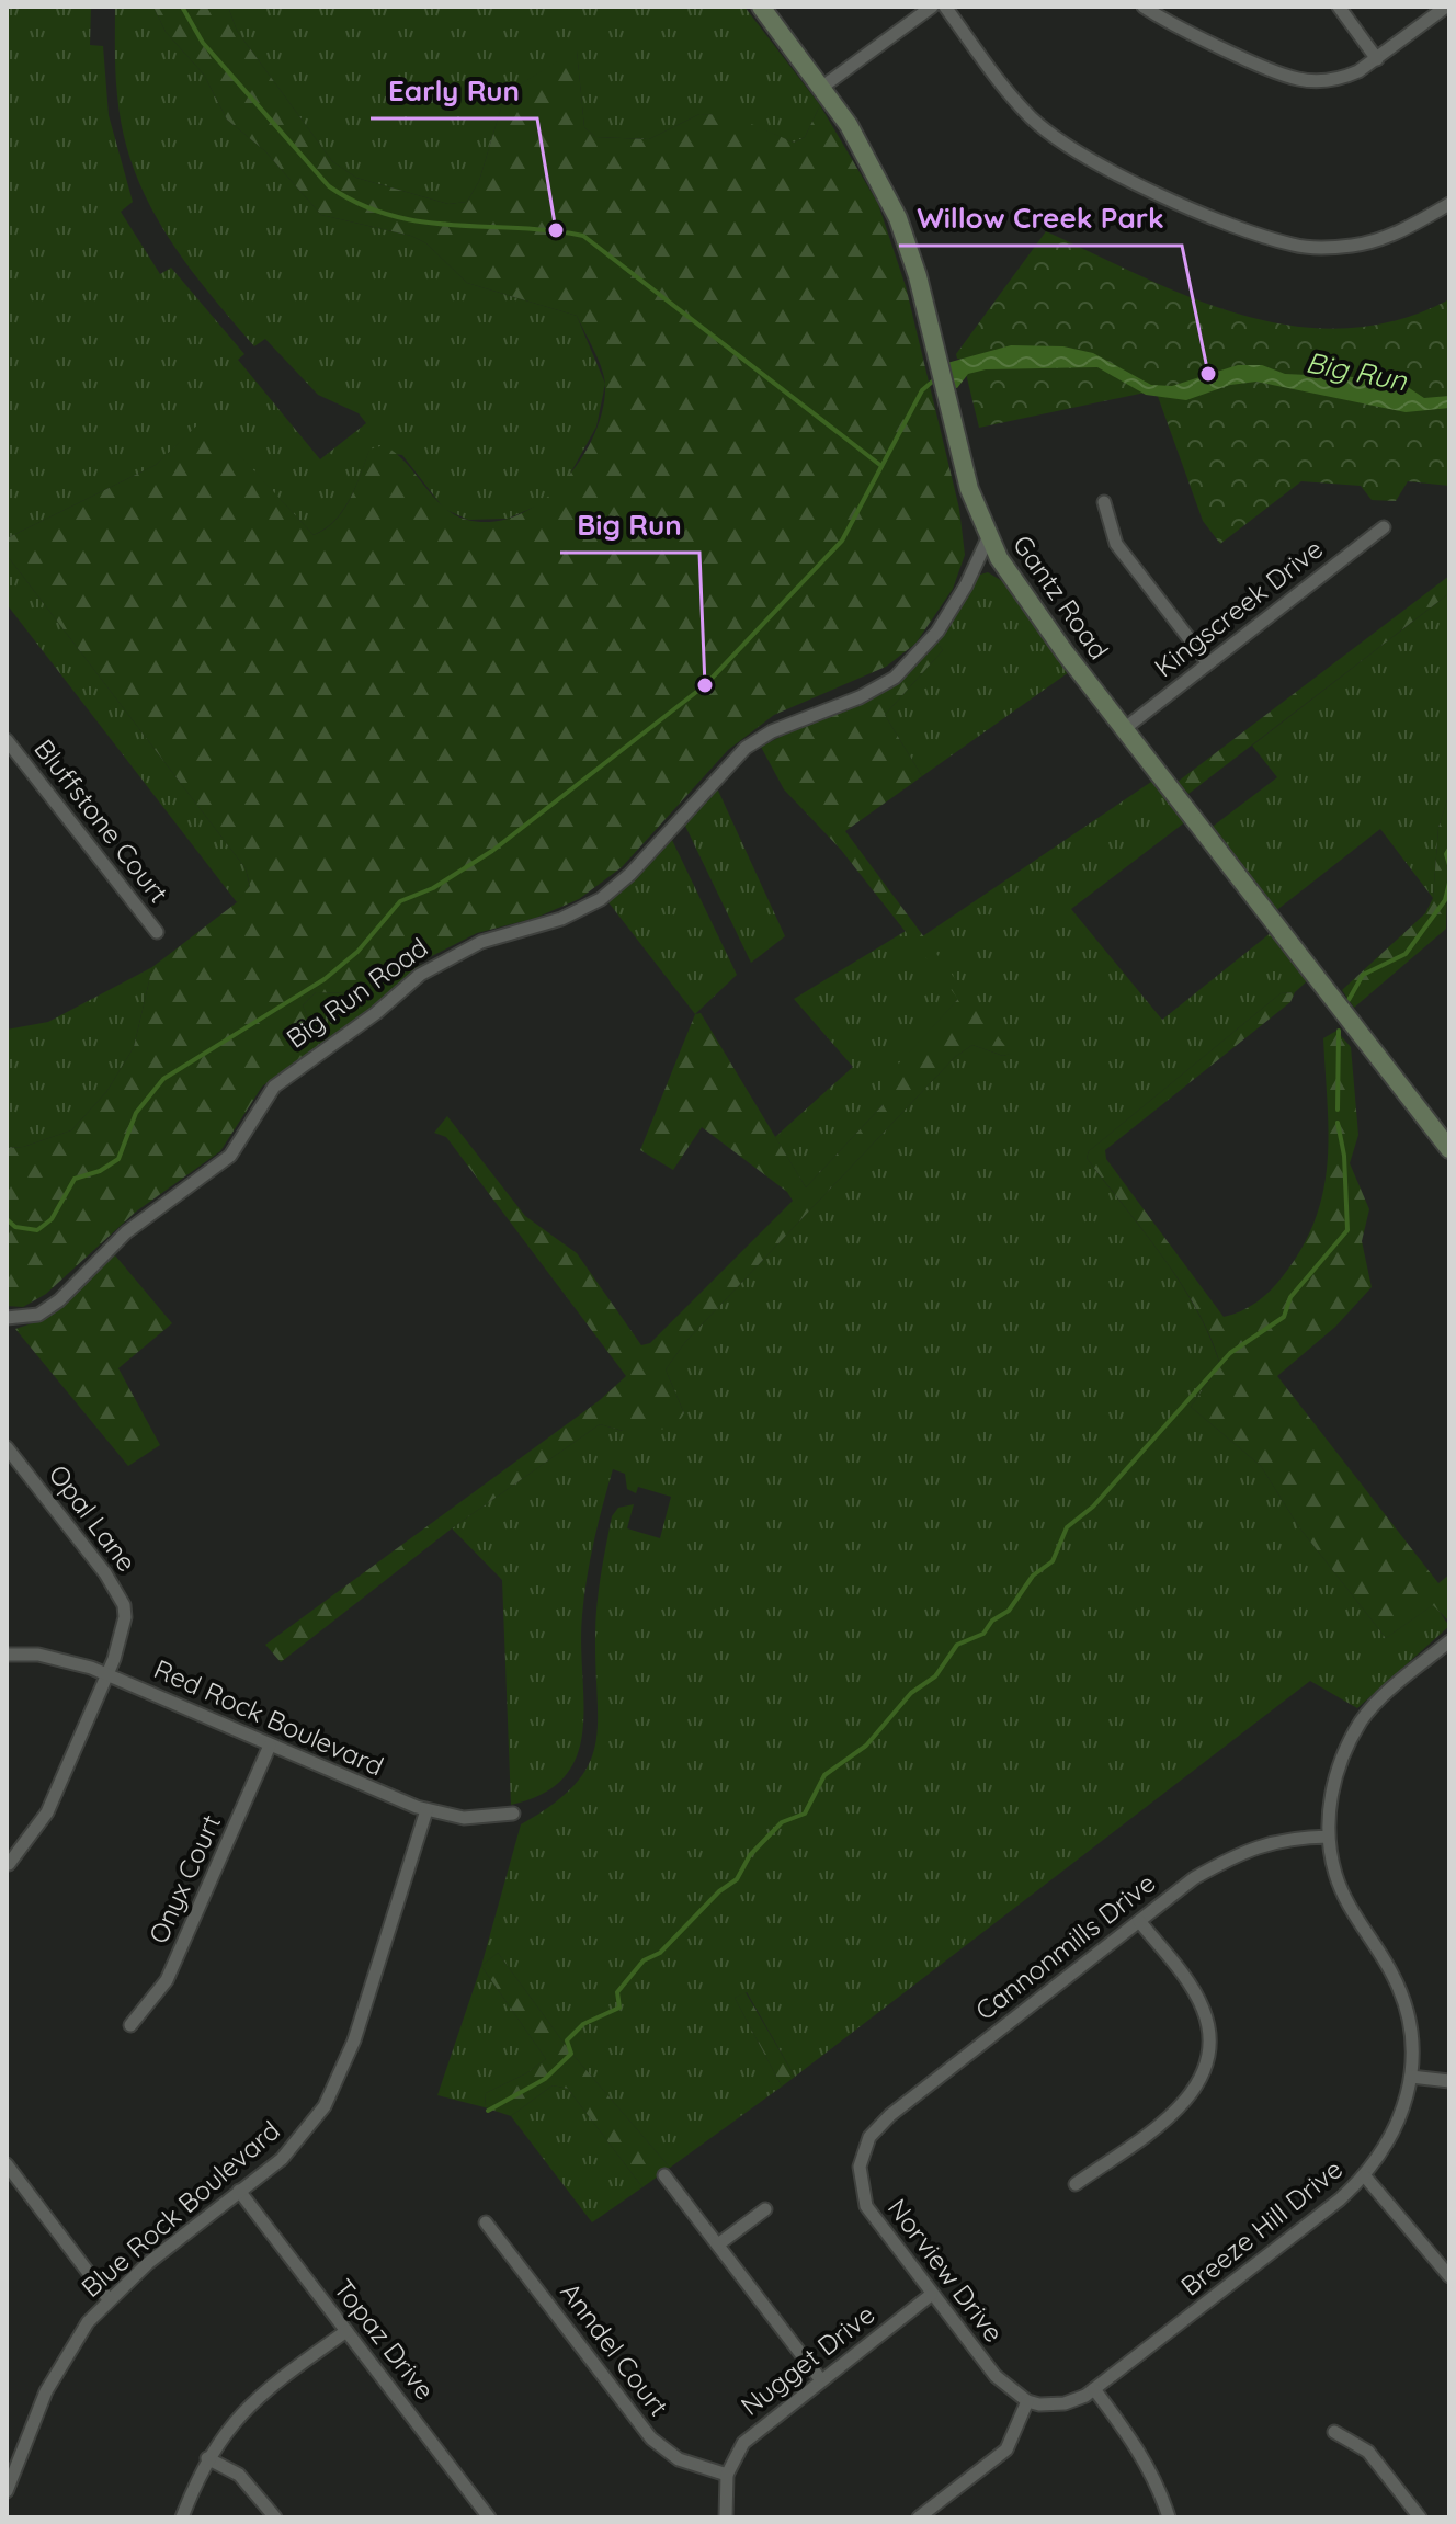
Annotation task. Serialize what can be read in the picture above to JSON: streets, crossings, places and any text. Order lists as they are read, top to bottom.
{
  "streets": {
    "main road": ["Gantz Road"],
    "street": [
      "Kingscreek Drive",
      "Bluffstone Court",
      "Big Run Road",
      "Opal Lane",
      "Red Rock Boulevard",
      "Onyx Court",
      "Cannonmills Drive",
      "Blue Rock Boulevard",
      "Breeze Hill Drive",
      "Norview Drive",
      "Topaz Drive",
      "Anndel Court",
      "Nugget Drive"
    ]
  },
  "crossings": [
    ["Gantz Road", "Kingscreek Drive"],
    ["Gantz Road", "Big Run Road"],
    ["Opal Lane", "Red Rock Boulevard"],
    ["Red Rock Boulevard", "Onyx Court"],
    ["Red Rock Boulevard", "Blue Rock Boulevard"],
    ["Cannonmills Drive", "Breeze Hill Drive"],
    ["Cannonmills Drive", "Norview Drive"],
    ["Blue Rock Boulevard", "Topaz Drive"],
    ["Breeze Hill Drive", "Norview Drive"],
    ["Norview Drive", "Nugget Drive"],
    ["Anndel Court", "Nugget Drive"]
  ],
  "water": ["Big Run"],
  "places": ["Early Run", "Willow Creek Park", "Big Run"]
}
